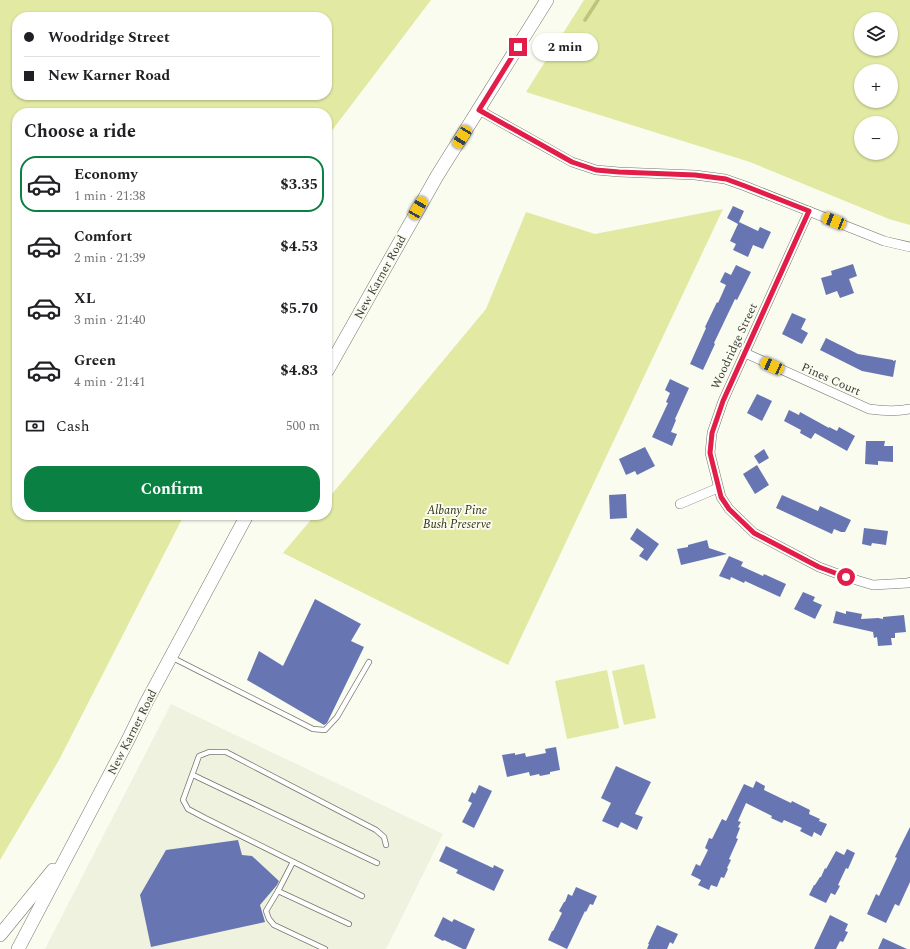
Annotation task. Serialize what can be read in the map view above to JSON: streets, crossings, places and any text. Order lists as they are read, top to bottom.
{
  "streets": {
    "main road": ["New Karner Road"],
    "street": ["Woodridge Street", "Pines Court"]
  },
  "crossings": [
    ["Woodridge Street", "Pines Court"]
  ],
  "parks": ["Albany Pine Bush Preserve"],
  "page": {
    "map_buttons": ["+", "−"],
    "banner": ["Woodridge Street", "New Karner Road"],
    "bubble": "2 min",
    "heading": "Choose a ride",
    "list": [
      {
        "name": "Economy",
        "note": "1 min · 21:38",
        "value": "$3.35"
      },
      {
        "name": "Comfort",
        "note": "2 min · 21:39",
        "value": "$4.53"
      },
      {
        "name": "XL",
        "note": "3 min · 21:40",
        "value": "$5.70"
      },
      {
        "name": "Green",
        "note": "4 min · 21:41",
        "value": "$4.83"
      }
    ],
    "pay": ["Cash", "500 m"],
    "buttons": "Confirm"
  }
}
